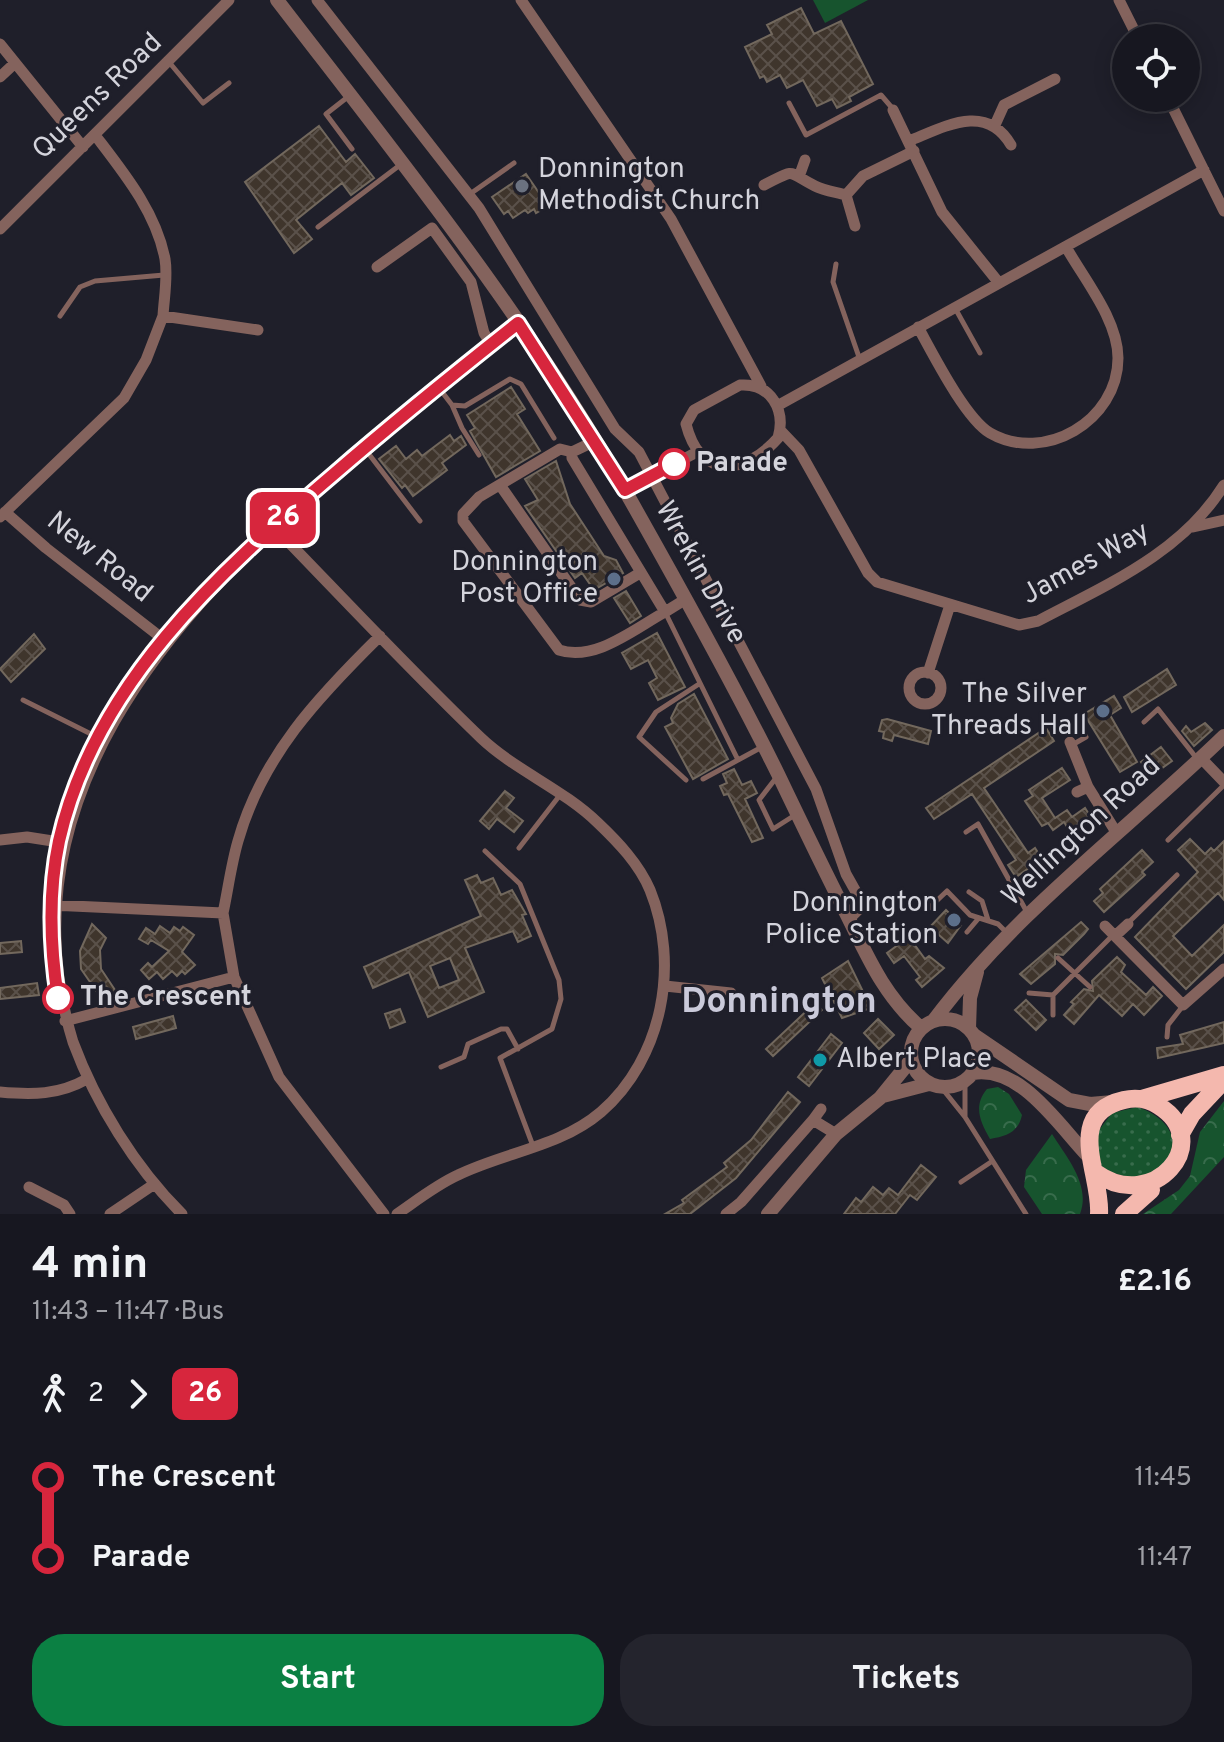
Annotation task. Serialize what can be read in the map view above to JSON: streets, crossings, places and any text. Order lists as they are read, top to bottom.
{
  "streets": {
    "street": [
      "Queens Road",
      "New Road",
      "James Way",
      "Wrekin Drive",
      "Wellington Road"
    ]
  },
  "crossings": [
    ["Wrekin Drive", "Wellington Road"]
  ],
  "districts": ["Donnington"],
  "places": [
    "Donnington Methodist Church",
    "Parade",
    "Donnington Post Office",
    "The Silver Threads Hall",
    "Donnington Police Station",
    "The Crescent",
    "Albert Place"
  ],
  "lines": ["bus line 26"],
  "page": {
    "on_map": "26",
    "heading": ["4 min", "11:43 – 11:47 · Bus", "£2.16"],
    "legs": ["2", "26"],
    "list": [
      {
        "name": "The Crescent",
        "value": "11:45"
      },
      {
        "name": "Parade",
        "value": "11:47"
      }
    ],
    "buttons": ["Start", "Tickets"]
  }
}
